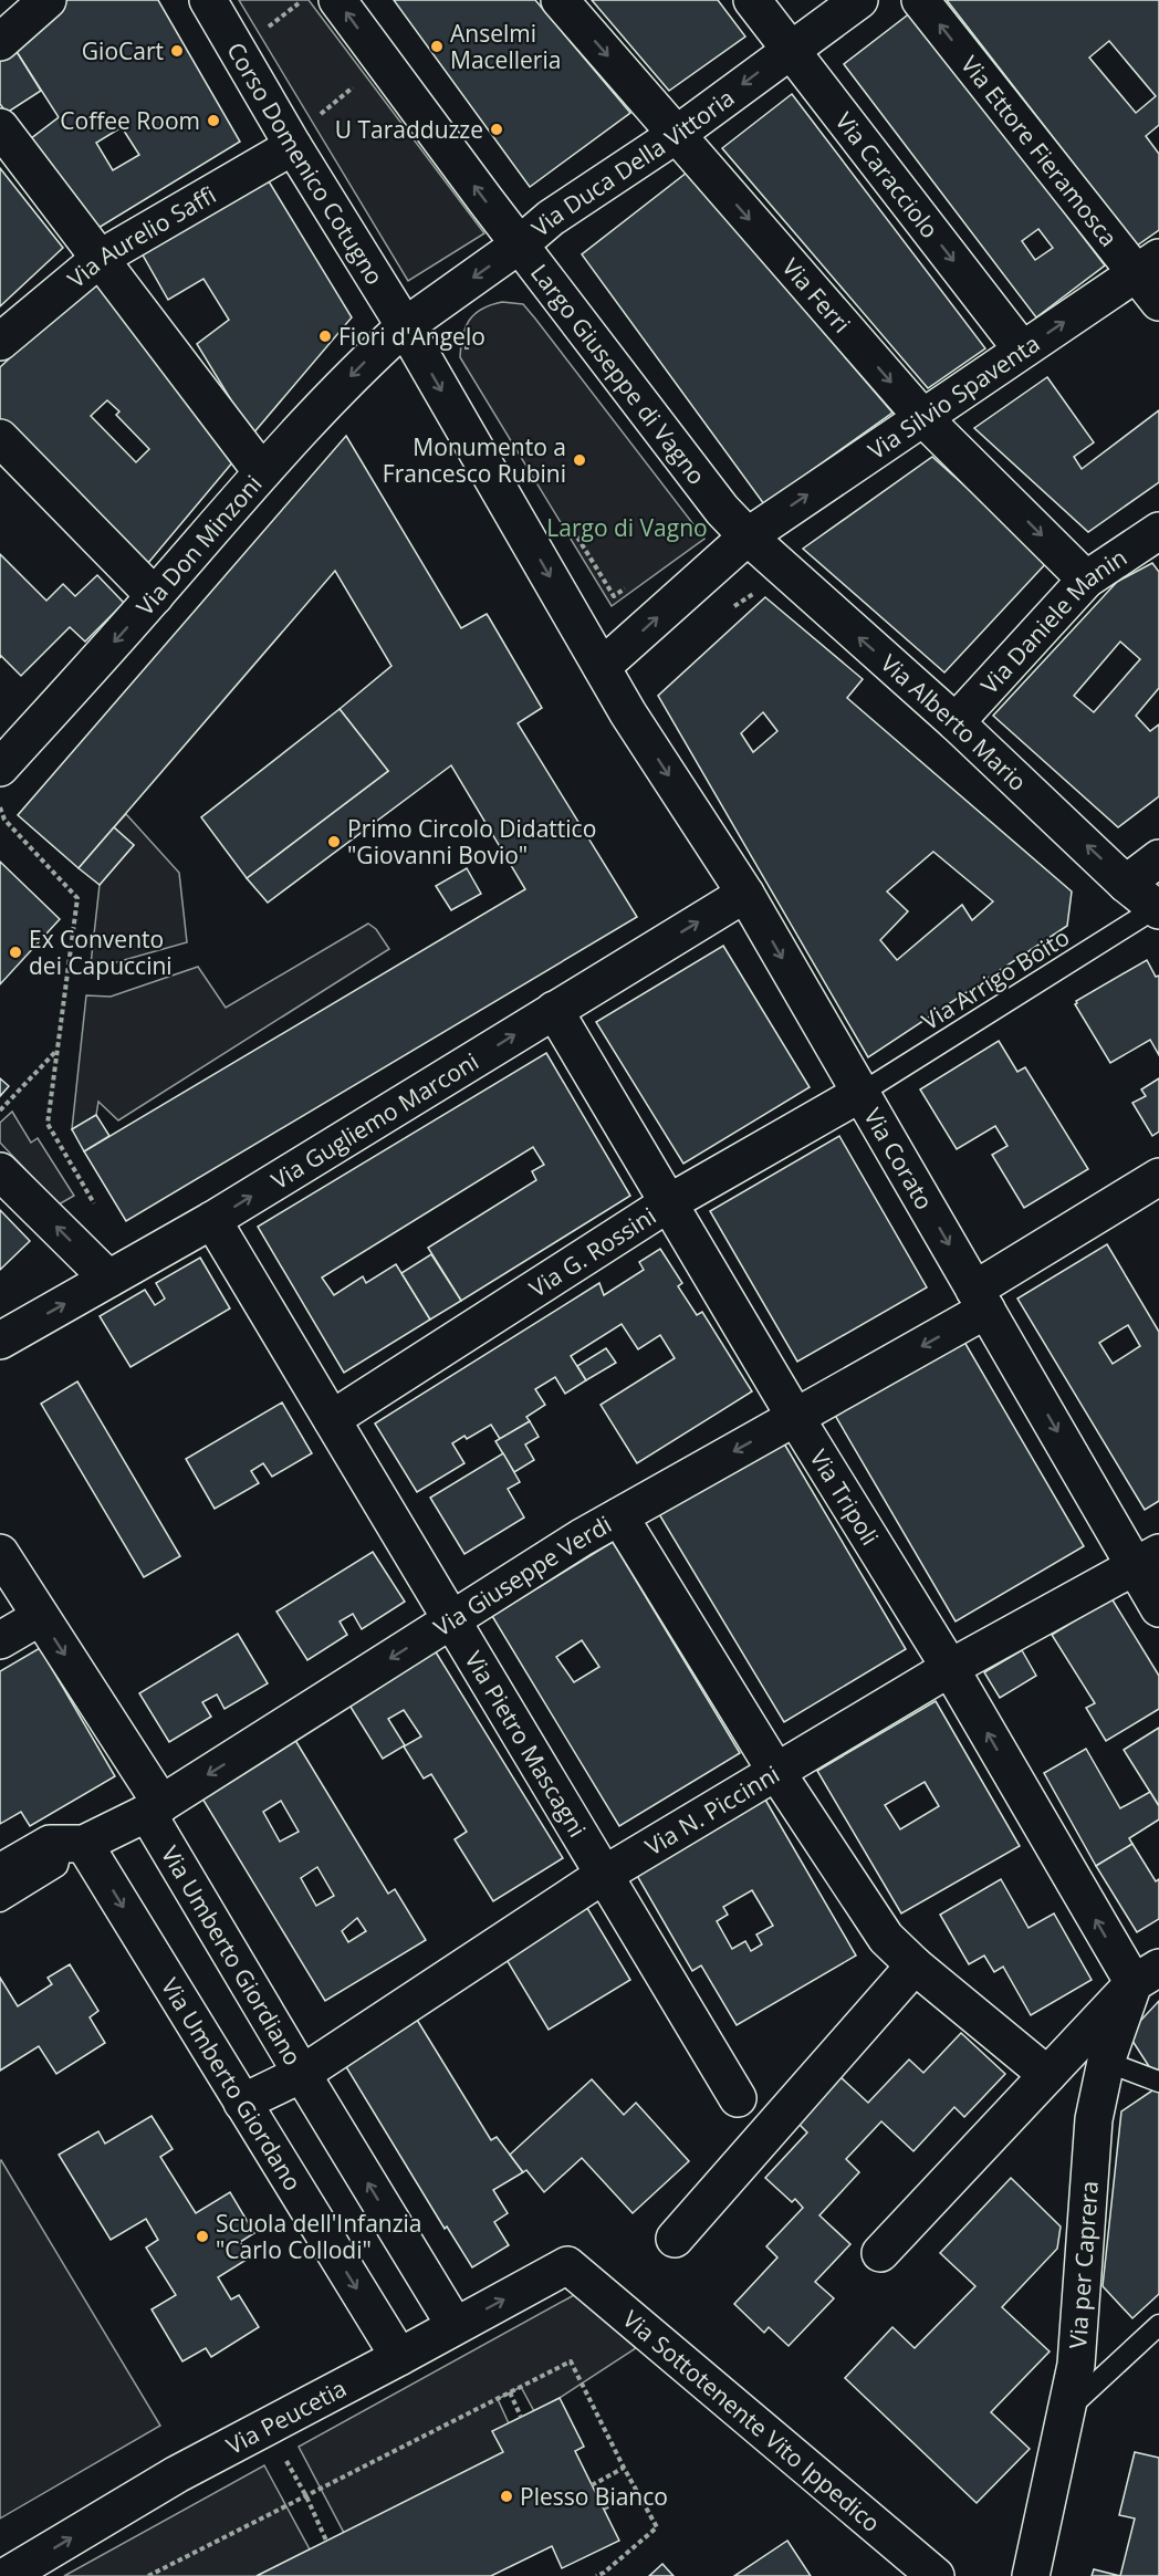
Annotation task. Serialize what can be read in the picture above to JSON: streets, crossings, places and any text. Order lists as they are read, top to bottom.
{
  "streets": {
    "street": [
      "Via Ettore Fieramosca",
      "Corso Domenico Cotugno",
      "Via Duca Della Vittoria",
      "Via Caracciolo",
      "Via Aurelio Saffi",
      "Via Ferri",
      "Largo Giuseppe di Vagno",
      "Via Silvio Spaventa",
      "Via Don Minzoni",
      "Via Daniele Manin",
      "Via Alberto Mario",
      "Via Gugliemo Marconi",
      "Via Corato",
      "Via G. Rossini",
      "Via Tripoli",
      "Via Giuseppe Verdi",
      "Via Pietro Mascagni",
      "Via N. Piccinni",
      "Via Umberto Giordiano",
      "Via Umberto Giordano",
      "Via per Caprera",
      "Via Peucetia",
      "Via Sottotenente Vito Ippedico"
    ],
    "lane": ["Via Arrigo Boito"]
  },
  "crossings": [
    ["Via Ettore Fieramosca", "Via Silvio Spaventa"],
    ["Corso Domenico Cotugno", "Via Duca Della Vittoria"],
    ["Corso Domenico Cotugno", "Via Aurelio Saffi"],
    ["Corso Domenico Cotugno", "Via Don Minzoni"],
    ["Via Duca Della Vittoria", "Via Caracciolo"],
    ["Via Duca Della Vittoria", "Via Ferri"],
    ["Via Duca Della Vittoria", "Largo Giuseppe di Vagno"],
    ["Via Duca Della Vittoria", "Via Don Minzoni"],
    ["Via Caracciolo", "Via Silvio Spaventa"],
    ["Via Ferri", "Via Silvio Spaventa"],
    ["Via Ferri", "Via Daniele Manin"],
    ["Largo Giuseppe di Vagno", "Via Silvio Spaventa"],
    ["Largo Giuseppe di Vagno", "Via Alberto Mario"],
    ["Via Silvio Spaventa", "Via Alberto Mario"],
    ["Via Daniele Manin", "Via Alberto Mario"],
    ["Via Alberto Mario", "Via Arrigo Boito"],
    ["Via Arrigo Boito", "Via Corato"],
    ["Via Arrigo Boito", "Via G. Rossini"],
    ["Via Gugliemo Marconi", "Via Corato"],
    ["Via Gugliemo Marconi", "Via Tripoli"],
    ["Via Gugliemo Marconi", "Via Pietro Mascagni"],
    ["Via Corato", "Via G. Rossini"],
    ["Via Corato", "Via Giuseppe Verdi"],
    ["Via Corato", "Via N. Piccinni"],
    ["Via G. Rossini", "Via Tripoli"],
    ["Via G. Rossini", "Via Pietro Mascagni"],
    ["Via Tripoli", "Via Giuseppe Verdi"],
    ["Via Tripoli", "Via N. Piccinni"],
    ["Via Tripoli", "Via per Caprera"],
    ["Via Giuseppe Verdi", "Via Pietro Mascagni"],
    ["Via Giuseppe Verdi", "Via Umberto Giordiano"],
    ["Via Giuseppe Verdi", "Via Umberto Giordano"],
    ["Via Pietro Mascagni", "Via N. Piccinni"],
    ["Via N. Piccinni", "Via Umberto Giordiano"],
    ["Via Umberto Giordiano", "Via Umberto Giordano"],
    ["Via Umberto Giordano", "Via Peucetia"],
    ["Via Peucetia", "Via Sottotenente Vito Ippedico"]
  ],
  "one_way": [
    "Via Ettore Fieramosca",
    "Via Duca Della Vittoria",
    "Via Caracciolo",
    "Via Ferri",
    "Via Silvio Spaventa",
    "Via Don Minzoni",
    "Via Alberto Mario",
    "Via Gugliemo Marconi",
    "Via Corato",
    "Via Giuseppe Verdi",
    "Via Peucetia"
  ],
  "parks": ["Largo di Vagno"],
  "places": [
    "Anselmi Macelleria",
    "GioCart",
    "Coffee Room",
    "U Taradduzze",
    "Fiori d'Angelo",
    "Monumento a Francesco Rubini",
    "Primo Circolo Didattico \"Giovanni Bovio\"",
    "Ex Convento dei Capuccini",
    "Scuola dell'Infanzia \"Carlo Collodi\"",
    "Plesso Bianco"
  ]
}
